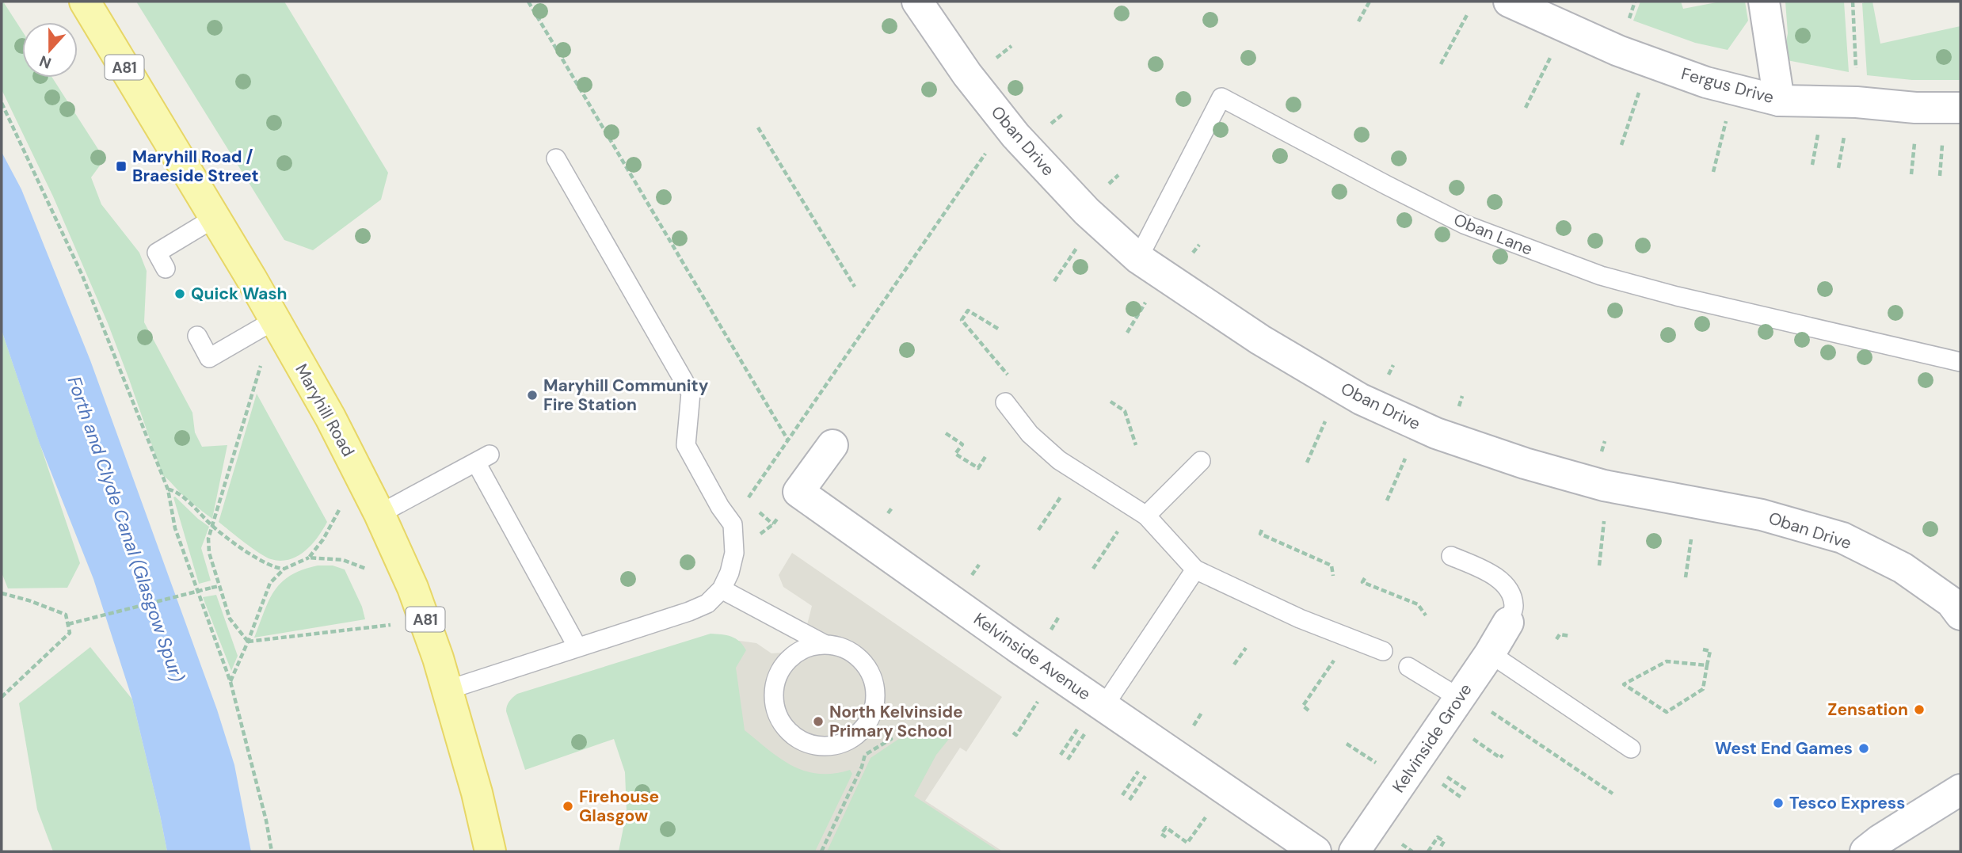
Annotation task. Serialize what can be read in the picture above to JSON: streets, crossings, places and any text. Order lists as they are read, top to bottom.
{
  "streets": {
    "main road": ["A81", "Maryhill Road"],
    "street": [
      "Fergus Drive",
      "Oban Drive",
      "Kelvinside Avenue",
      "Kelvinside Grove"
    ],
    "lane": ["Oban Lane"]
  },
  "crossings": [
    ["Oban Drive", "Oban Lane"]
  ],
  "water": ["Forth and Clyde Canal (Glasgow Spur)"],
  "places": {
    "transit": ["Maryhill Road / Braeside Street"],
    "other": [
      "Quick Wash",
      "Maryhill Community Fire Station",
      "Zensation",
      "North Kelvinside Primary School",
      "West End Games",
      "Tesco Express",
      "Firehouse Glasgow"
    ]
  },
  "north": "bottom"
}
